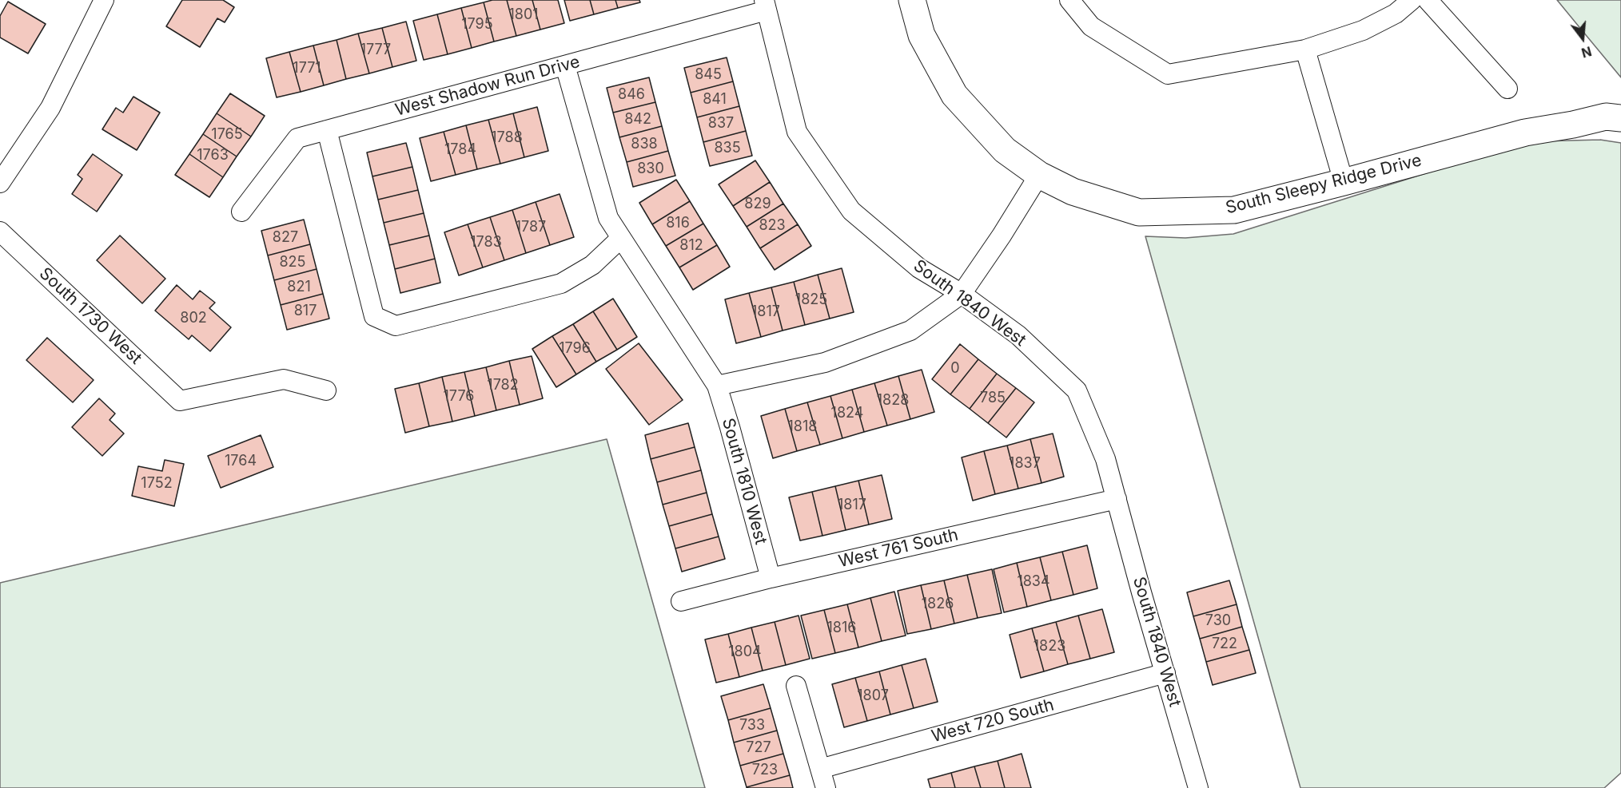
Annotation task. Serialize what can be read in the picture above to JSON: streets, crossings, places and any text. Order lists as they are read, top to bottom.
{
  "streets": {
    "street": [
      "West Shadow Run Drive",
      "South Sleepy Ridge Drive",
      "South 1840 West",
      "South 1730 West",
      "South 1810 West",
      "West 761 South",
      "West 720 South"
    ]
  },
  "crossings": [
    ["West Shadow Run Drive", "South 1840 West"],
    ["West Shadow Run Drive", "South 1810 West"],
    ["South 1840 West", "West 761 South"],
    ["South 1840 West", "West 720 South"],
    ["South 1810 West", "West 761 South"]
  ],
  "house_numbers": [
    "1801",
    "1795",
    "1777",
    "1771",
    "845",
    "846",
    "841",
    "842",
    "837",
    "1765",
    "1788",
    "838",
    "835",
    "1784",
    "1763",
    "830",
    "829",
    "816",
    "823",
    "1787",
    "827",
    "1783",
    "812",
    "825",
    "821",
    "1825",
    "817",
    "1817",
    "802",
    "1796",
    "0",
    "1782",
    "1776",
    "785",
    "1828",
    "1824",
    "1818",
    "1764",
    "1837",
    "1752",
    "1817",
    "1834",
    "1826",
    "730",
    "1816",
    "722",
    "1823",
    "1804",
    "1807",
    "733",
    "727",
    "723"
  ],
  "north": "bottom"
}
